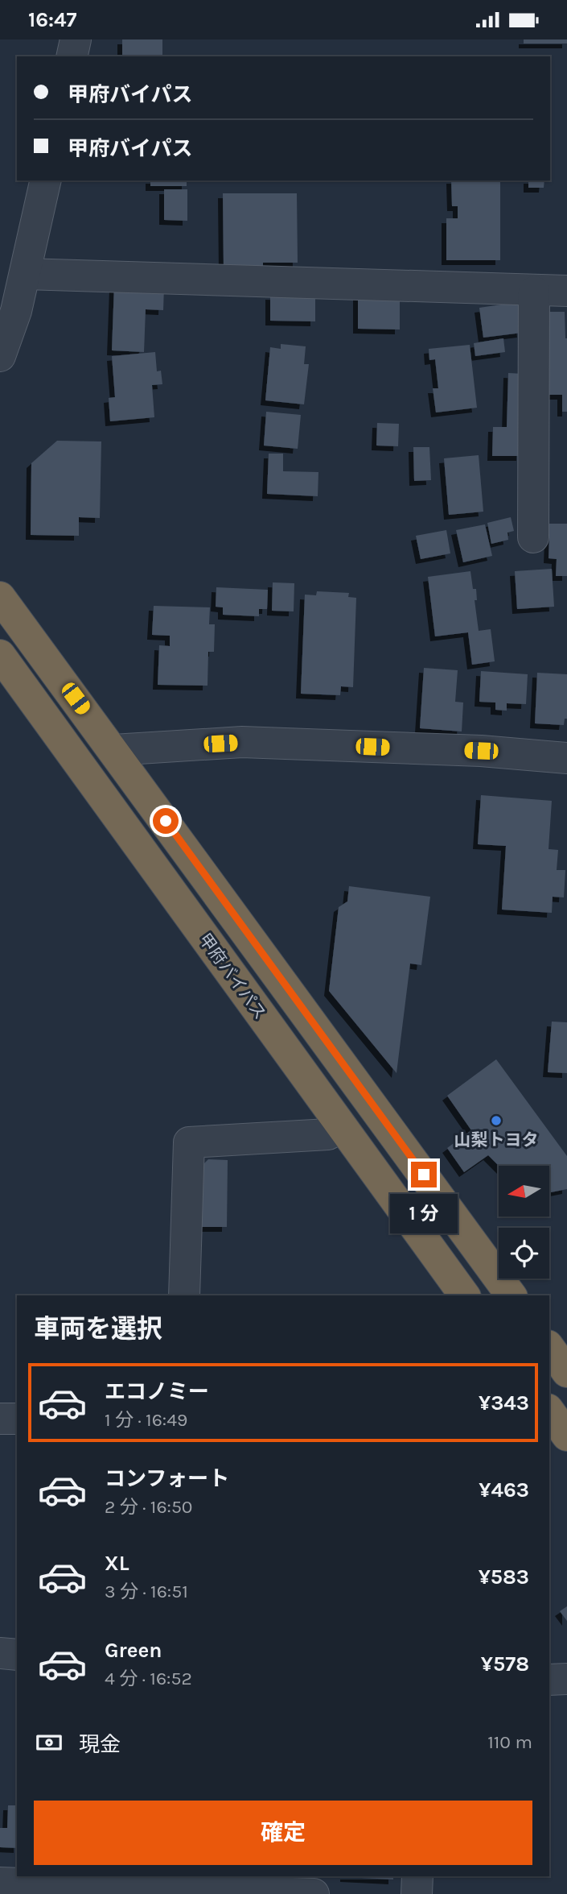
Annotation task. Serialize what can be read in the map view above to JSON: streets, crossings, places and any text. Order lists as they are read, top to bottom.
{
  "streets": {
    "highway": ["甲府バイパス"]
  },
  "places": ["山梨トヨタ"],
  "north": "left",
  "page": {
    "status": "16:47",
    "banner": ["甲府バイパス", "甲府バイパス"],
    "bubble": "1 分",
    "heading": "車両を選択",
    "list": [
      {
        "name": "エコノミー",
        "note": "1 分 · 16:49",
        "value": "¥343"
      },
      {
        "name": "コンフォート",
        "note": "2 分 · 16:50",
        "value": "¥463"
      },
      {
        "name": "XL",
        "note": "3 分 · 16:51",
        "value": "¥583"
      },
      {
        "name": "Green",
        "note": "4 分 · 16:52",
        "value": "¥578"
      }
    ],
    "pay": ["現金", "110 m"],
    "buttons": "確定"
  }
}
